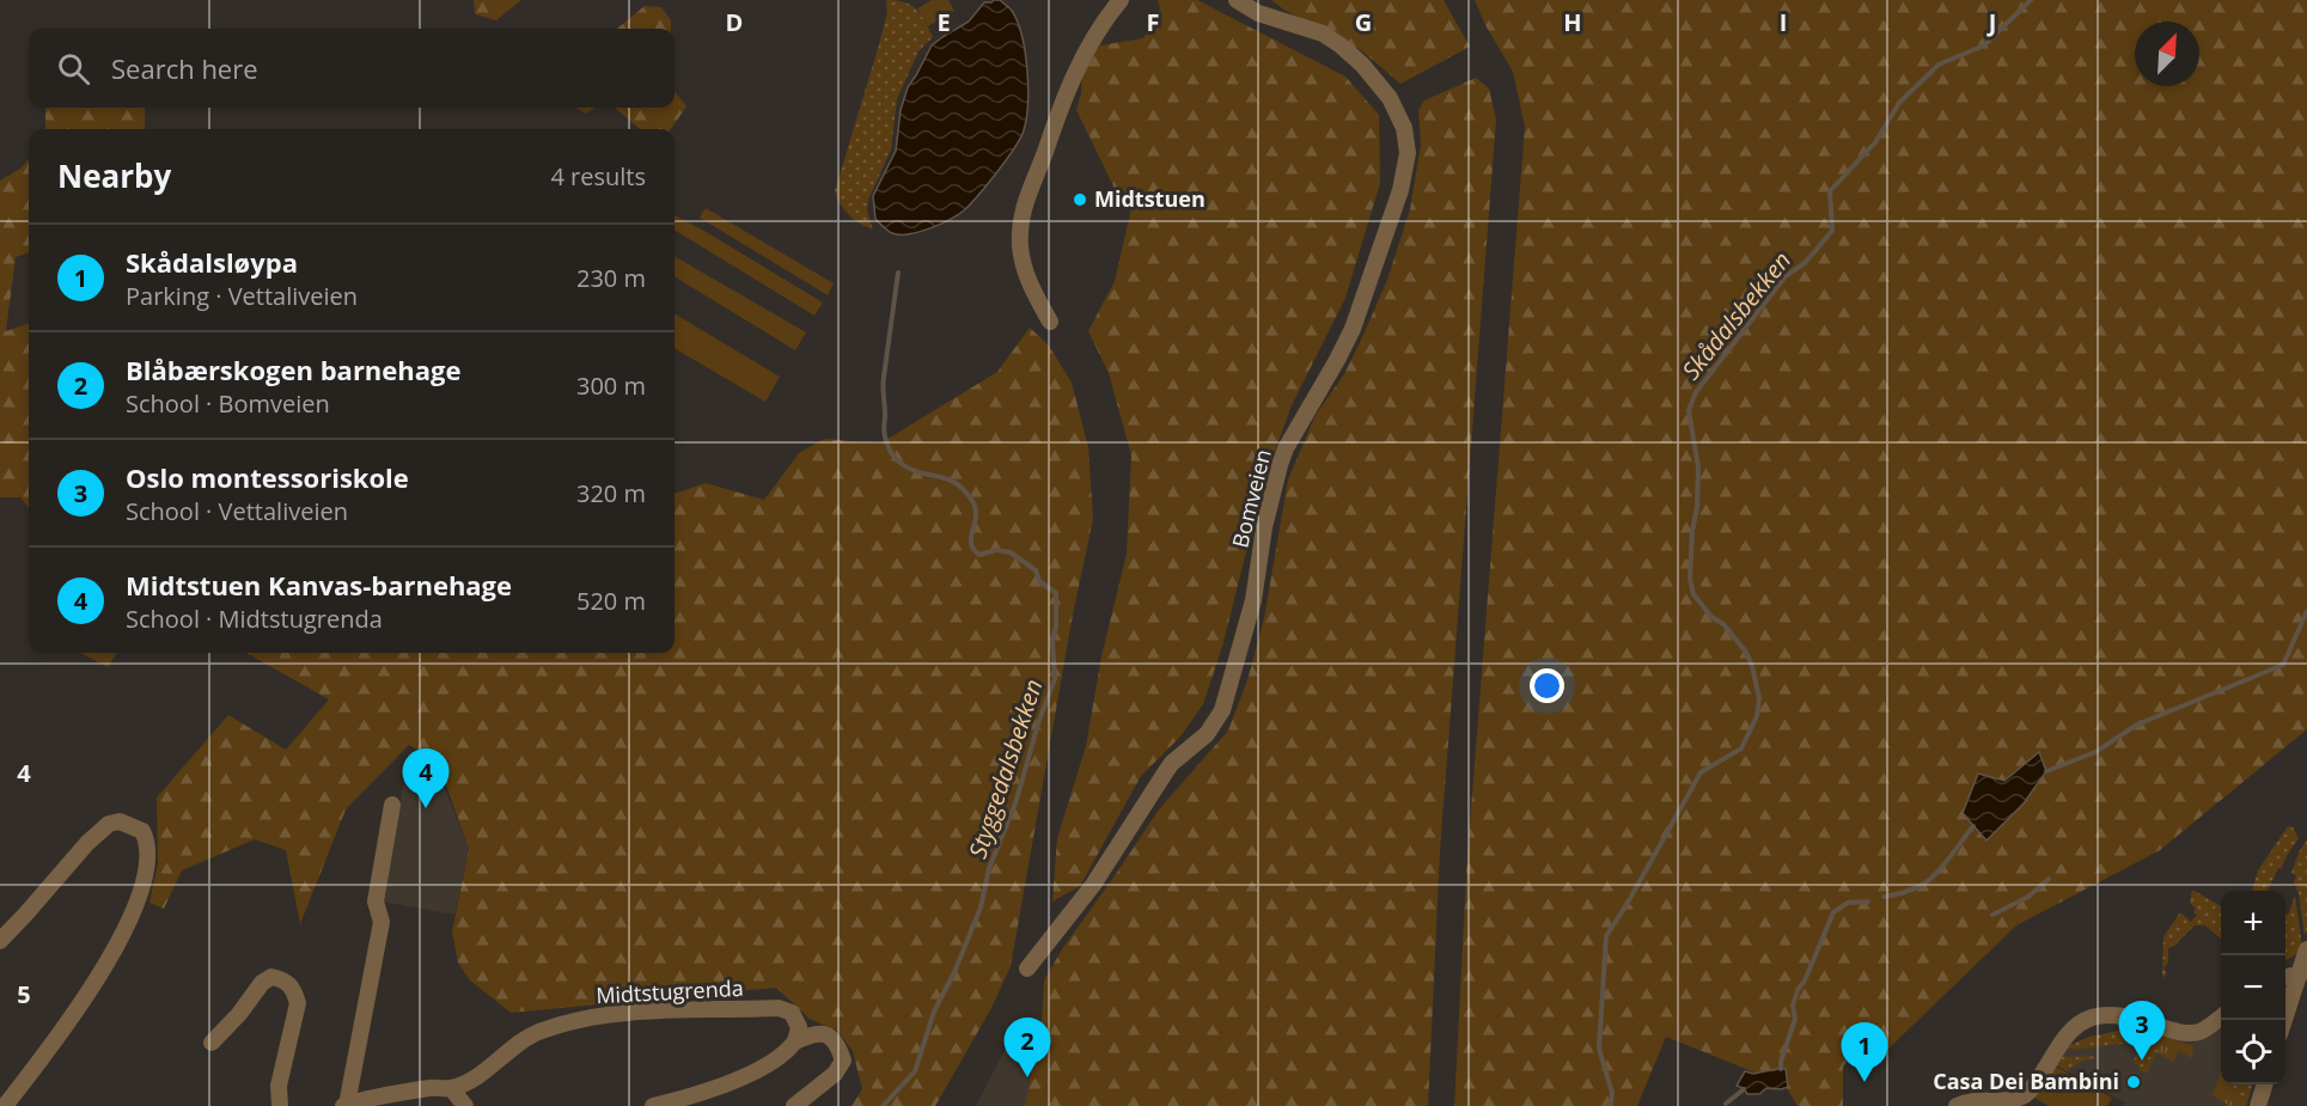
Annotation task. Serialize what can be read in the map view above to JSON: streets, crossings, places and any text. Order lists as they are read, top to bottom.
{
  "streets": {
    "street": ["Bomveien", "Midtstugrenda"]
  },
  "water": ["Skådalsbekken", "Styggedalsbekken"],
  "places": ["Midtstuen", "Casa Dei Bambini"],
  "north": "top right",
  "page": {
    "search": "Search here",
    "heading": ["Nearby", "4 results"],
    "list": [
      {
        "mark": "1",
        "name": "Skådalsløypa",
        "note": "Parking · Vettaliveien",
        "value": "230 m"
      },
      {
        "mark": "2",
        "name": "Blåbærskogen barnehage",
        "note": "School · Bomveien",
        "value": "300 m"
      },
      {
        "mark": "3",
        "name": "Oslo montessoriskole",
        "note": "School · Vettaliveien",
        "value": "320 m"
      },
      {
        "mark": "4",
        "name": "Midtstuen Kanvas-barnehage",
        "note": "School · Midtstugrenda",
        "value": "520 m"
      }
    ],
    "pins": [
      "4",
      "3",
      "2",
      "1"
    ],
    "map_buttons": ["+", "−"]
  },
  "grid": {
    "columns": [
      "D",
      "E",
      "F",
      "G",
      "H",
      "I",
      "J"
    ],
    "rows": ["4", "5"]
  }
}
